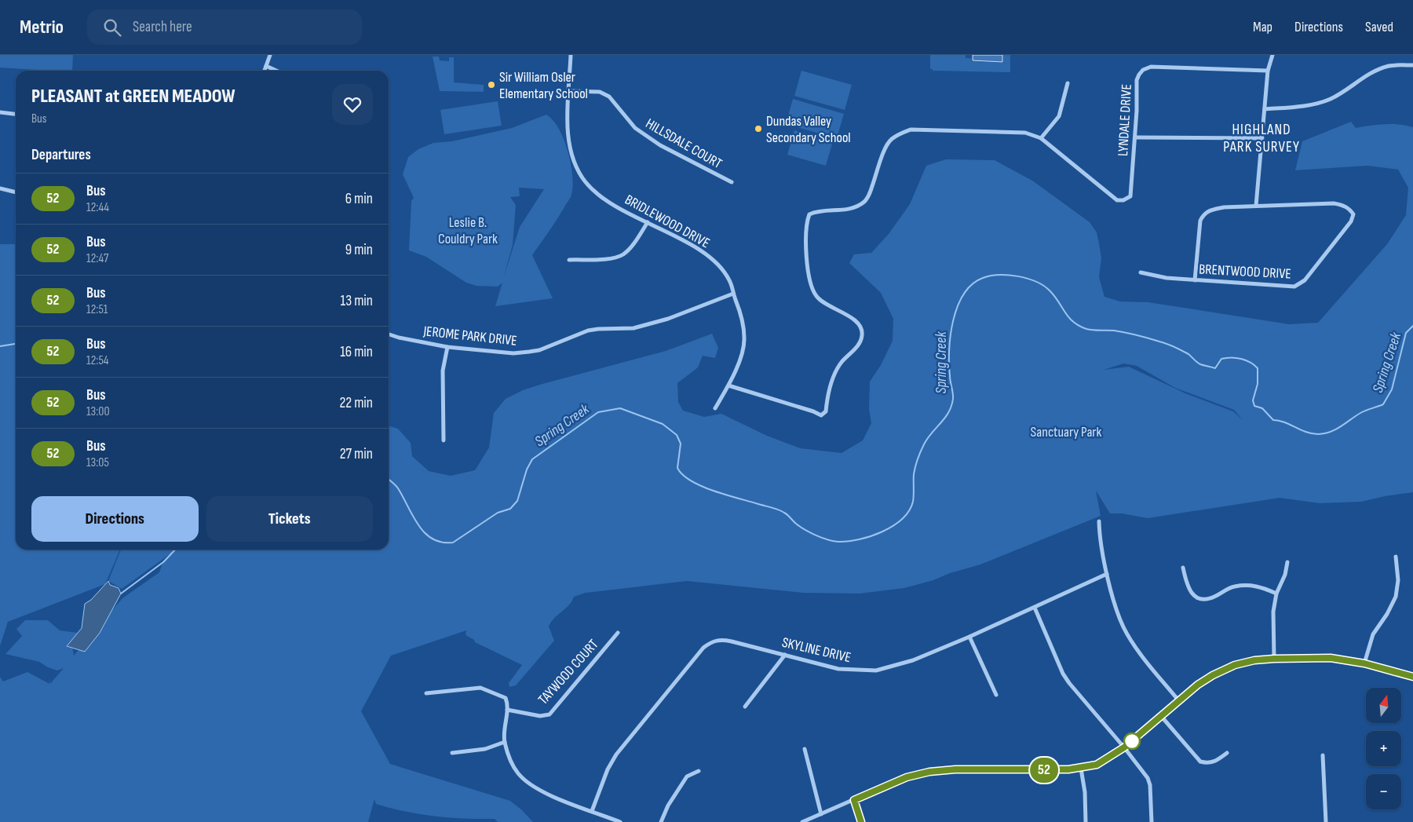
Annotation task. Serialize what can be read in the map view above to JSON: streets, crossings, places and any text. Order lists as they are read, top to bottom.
{
  "streets": {
    "street": [
      "LYNDALE DRIVE",
      "HILLSDALE COURT",
      "BRIDLEWOOD DRIVE",
      "BRENTWOOD DRIVE",
      "JEROME PARK DRIVE",
      "SKYLINE DRIVE",
      "TAYWOOD COURT"
    ]
  },
  "crossings": [
    ["HILLSDALE COURT", "BRIDLEWOOD DRIVE"],
    ["BRIDLEWOOD DRIVE", "JEROME PARK DRIVE"]
  ],
  "districts": ["HIGHLAND PARK SURVEY"],
  "water": ["Spring Creek"],
  "parks": ["Leslie B. Couldry Park", "Sanctuary Park"],
  "places": ["Sir William Osler Elementary School", "Dundas Valley Secondary School"],
  "lines": ["bus line 52"],
  "north": "top",
  "page": {
    "header": "Metrio",
    "search": "Search here",
    "nav": ["Map", "Directions", "Saved"],
    "on_map": "52",
    "heading": [
      ["PLEASANT at GREEN MEADOW", "Bus"],
      "Departures"
    ],
    "list": [
      {
        "mark": "52",
        "name": "Bus",
        "note": "12:44",
        "value": "6 min"
      },
      {
        "mark": "52",
        "name": "Bus",
        "note": "12:47",
        "value": "9 min"
      },
      {
        "mark": "52",
        "name": "Bus",
        "note": "12:51",
        "value": "13 min"
      },
      {
        "mark": "52",
        "name": "Bus",
        "note": "12:54",
        "value": "16 min"
      },
      {
        "mark": "52",
        "name": "Bus",
        "note": "13:00",
        "value": "22 min"
      },
      {
        "mark": "52",
        "name": "Bus",
        "note": "13:05",
        "value": "27 min"
      }
    ],
    "buttons": ["Directions", "Tickets"],
    "map_buttons": ["+", "−"]
  }
}
